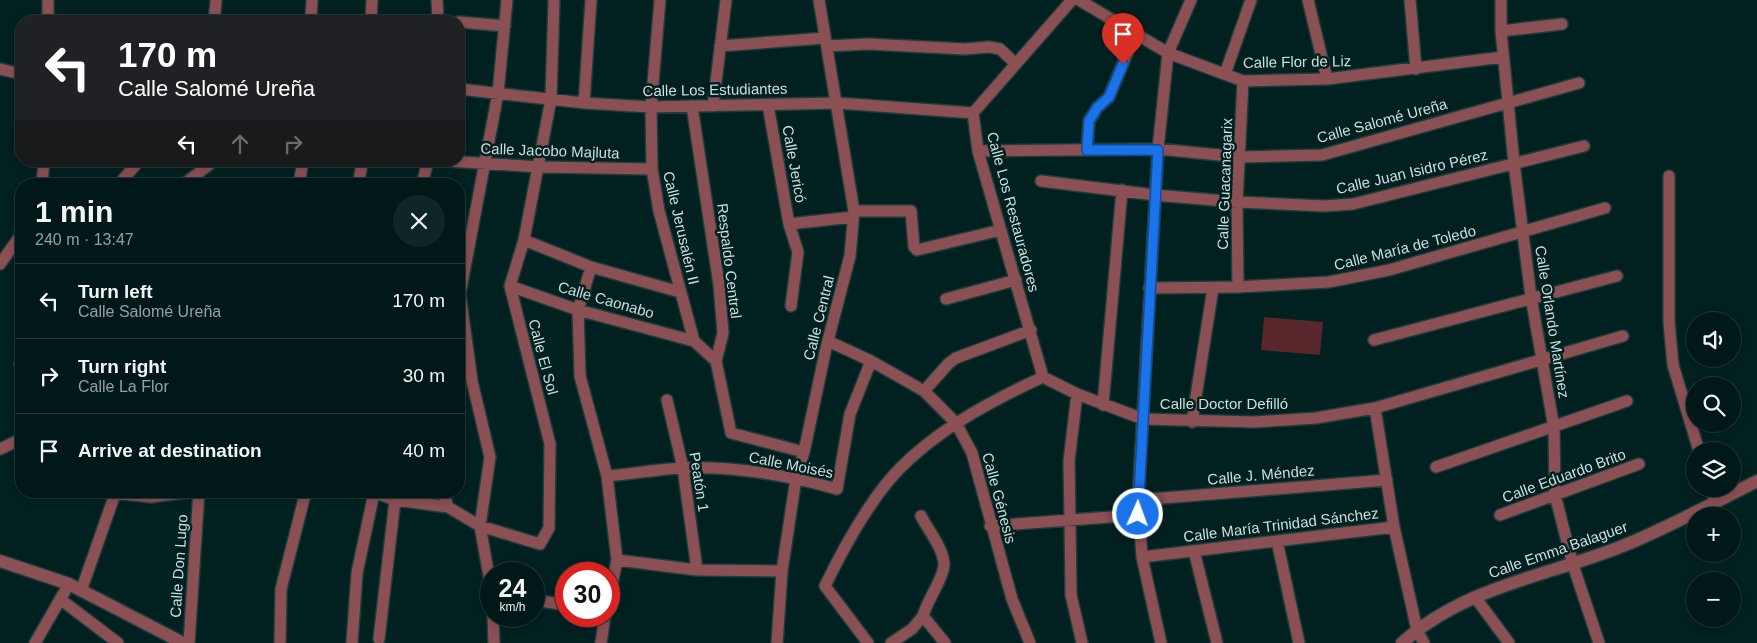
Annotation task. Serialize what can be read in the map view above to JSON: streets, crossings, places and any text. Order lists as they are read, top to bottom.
{
  "streets": {
    "street": [
      "Calle Flor de Liz",
      "Calle Los Estudiantes",
      "Calle Salomé Ureña",
      "Calle Jacobo Majluta",
      "Calle Jericó",
      "Calle Juan Isidro Pérez",
      "Calle Guacanagarix",
      "Calle Los Restauradores",
      "Calle Jerusalén II",
      "Calle María de Toledo",
      "Respaldo Central",
      "Calle Caonabo",
      "Calle Central",
      "Calle Orlando Martínez",
      "Calle El Sol",
      "Calle Doctor Defilló",
      "Calle Moisés",
      "Calle J. Méndez",
      "Calle Eduardo Brito",
      "Peatón 1",
      "Calle Génesis",
      "Calle María Trinidad Sánchez",
      "Calle Emma Balaguer",
      "Calle Don Lugo"
    ]
  },
  "crossings": [
    ["Calle Flor de Liz", "Calle Guacanagarix"],
    ["Calle Flor de Liz", "Calle Orlando Martínez"],
    ["Calle Los Estudiantes", "Calle Jericó"],
    ["Calle Los Estudiantes", "Calle Los Restauradores"],
    ["Calle Los Estudiantes", "Calle Jerusalén II"],
    ["Calle Los Estudiantes", "Respaldo Central"],
    ["Calle Los Estudiantes", "Calle Central"],
    ["Calle Salomé Ureña", "Calle Guacanagarix"],
    ["Calle Salomé Ureña", "Calle Los Restauradores"],
    ["Calle Salomé Ureña", "Calle Orlando Martínez"],
    ["Calle Jacobo Majluta", "Calle Jerusalén II"],
    ["Calle Jericó", "Calle Los Restauradores"],
    ["Calle Jericó", "Calle Central"],
    ["Calle Juan Isidro Pérez", "Calle Guacanagarix"],
    ["Calle Juan Isidro Pérez", "Calle Orlando Martínez"],
    ["Calle Guacanagarix", "Calle María de Toledo"],
    ["Calle Los Restauradores", "Calle Doctor Defilló"],
    ["Calle Jerusalén II", "Calle Caonabo"],
    ["Calle María de Toledo", "Calle Orlando Martínez"],
    ["Respaldo Central", "Calle Central"],
    ["Calle Caonabo", "Calle El Sol"],
    ["Calle Central", "Calle Moisés"],
    ["Calle Central", "Calle Génesis"],
    ["Calle Orlando Martínez", "Calle Doctor Defilló"],
    ["Calle Orlando Martínez", "Calle Eduardo Brito"],
    ["Calle Orlando Martínez", "Calle Emma Balaguer"],
    ["Calle Moisés", "Peatón 1"],
    ["Calle Moisés", "Calle Génesis"]
  ],
  "page": {
    "turn": ["170 m", "Calle Salomé Ureña"],
    "heading": ["1 min", "240 m · 13:47"],
    "list": [
      {
        "name": "Turn left",
        "note": "Calle Salomé Ureña",
        "value": "170 m"
      },
      {
        "name": "Turn right",
        "note": "Calle La Flor",
        "value": "30 m"
      },
      {
        "name": "Arrive at destination",
        "value": "40 m"
      }
    ],
    "map_buttons": ["+", "−"],
    "speed": "24 km/h",
    "limit": "30"
  }
}
